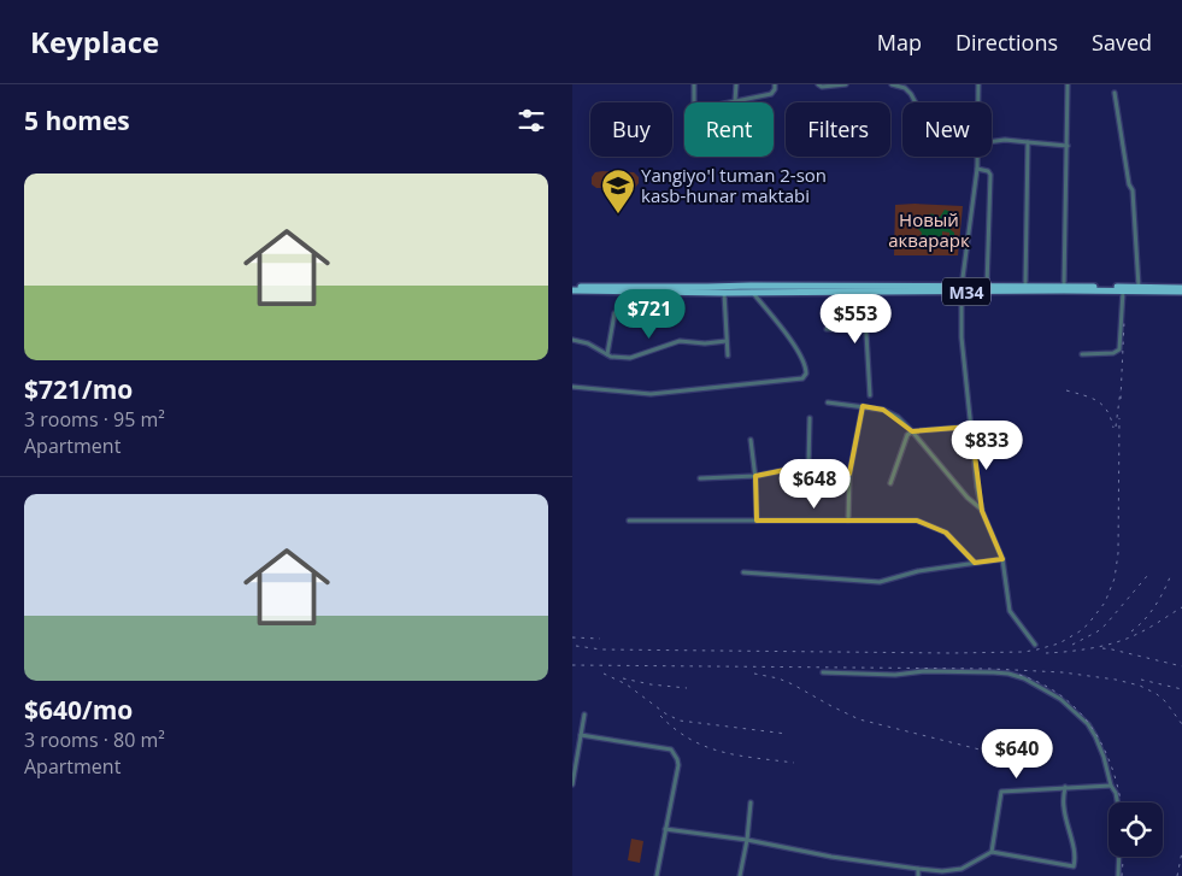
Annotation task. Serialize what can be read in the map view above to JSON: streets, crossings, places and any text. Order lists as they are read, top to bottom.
{
  "streets": {
    "main road": ["M34"]
  },
  "parks": ["Новый акварарк"],
  "places": {
    "school or university": ["Yangiyo'l tuman 2-son kasb-hunar maktabi"]
  },
  "page": {
    "header": "Keyplace",
    "nav": ["Map", "Directions", "Saved"],
    "heading": "5 homes",
    "chip": [
      "Buy",
      "Rent",
      "Filters",
      "New"
    ],
    "list": [
      {
        "name": "$721/mo",
        "note": "3 rooms · 95 m² · Apartment"
      },
      {
        "name": "$640/mo",
        "note": "3 rooms · 80 m² · Apartment"
      }
    ],
    "price": [
      "$721",
      "$553",
      "$833",
      "$648",
      "$640"
    ]
  }
}
